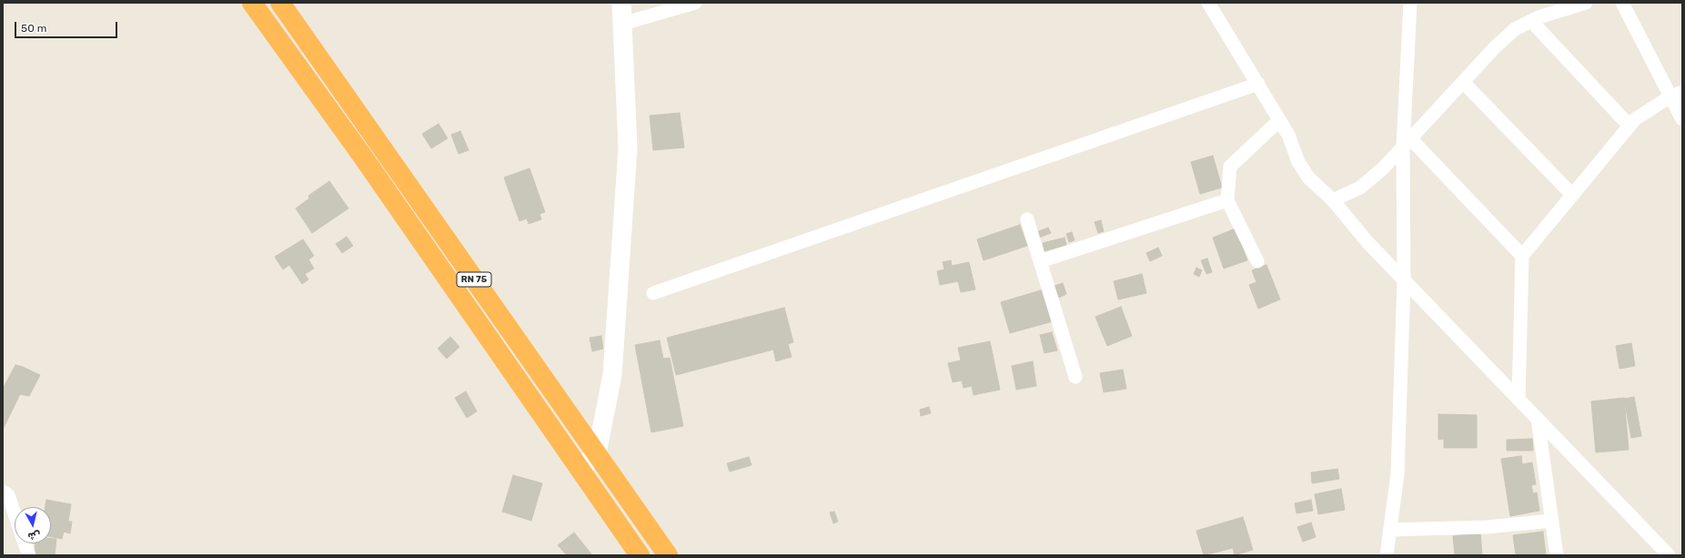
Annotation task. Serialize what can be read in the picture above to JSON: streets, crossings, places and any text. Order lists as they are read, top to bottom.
{
  "streets": {
    "highway": ["RN 75"]
  },
  "scale_bar": "50 m",
  "north": "bottom"
}
